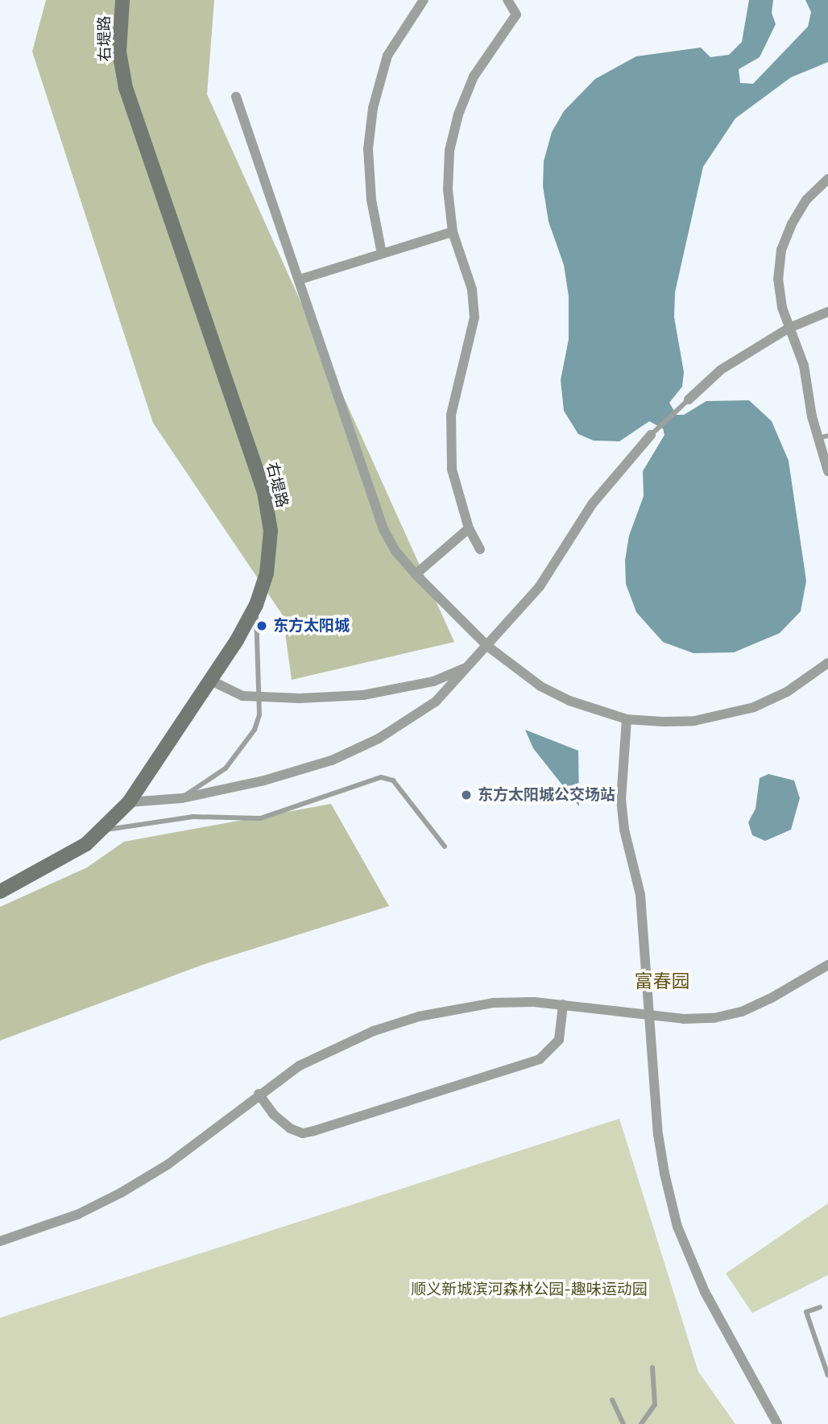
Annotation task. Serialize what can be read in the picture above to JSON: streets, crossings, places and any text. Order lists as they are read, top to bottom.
{
  "streets": {
    "main road": ["右堤路"]
  },
  "districts": ["富春园"],
  "parks": ["顺义新城滨河森林公园-趣味运动园"],
  "places": ["东方太阳城", "东方太阳城公交场站"]
}
